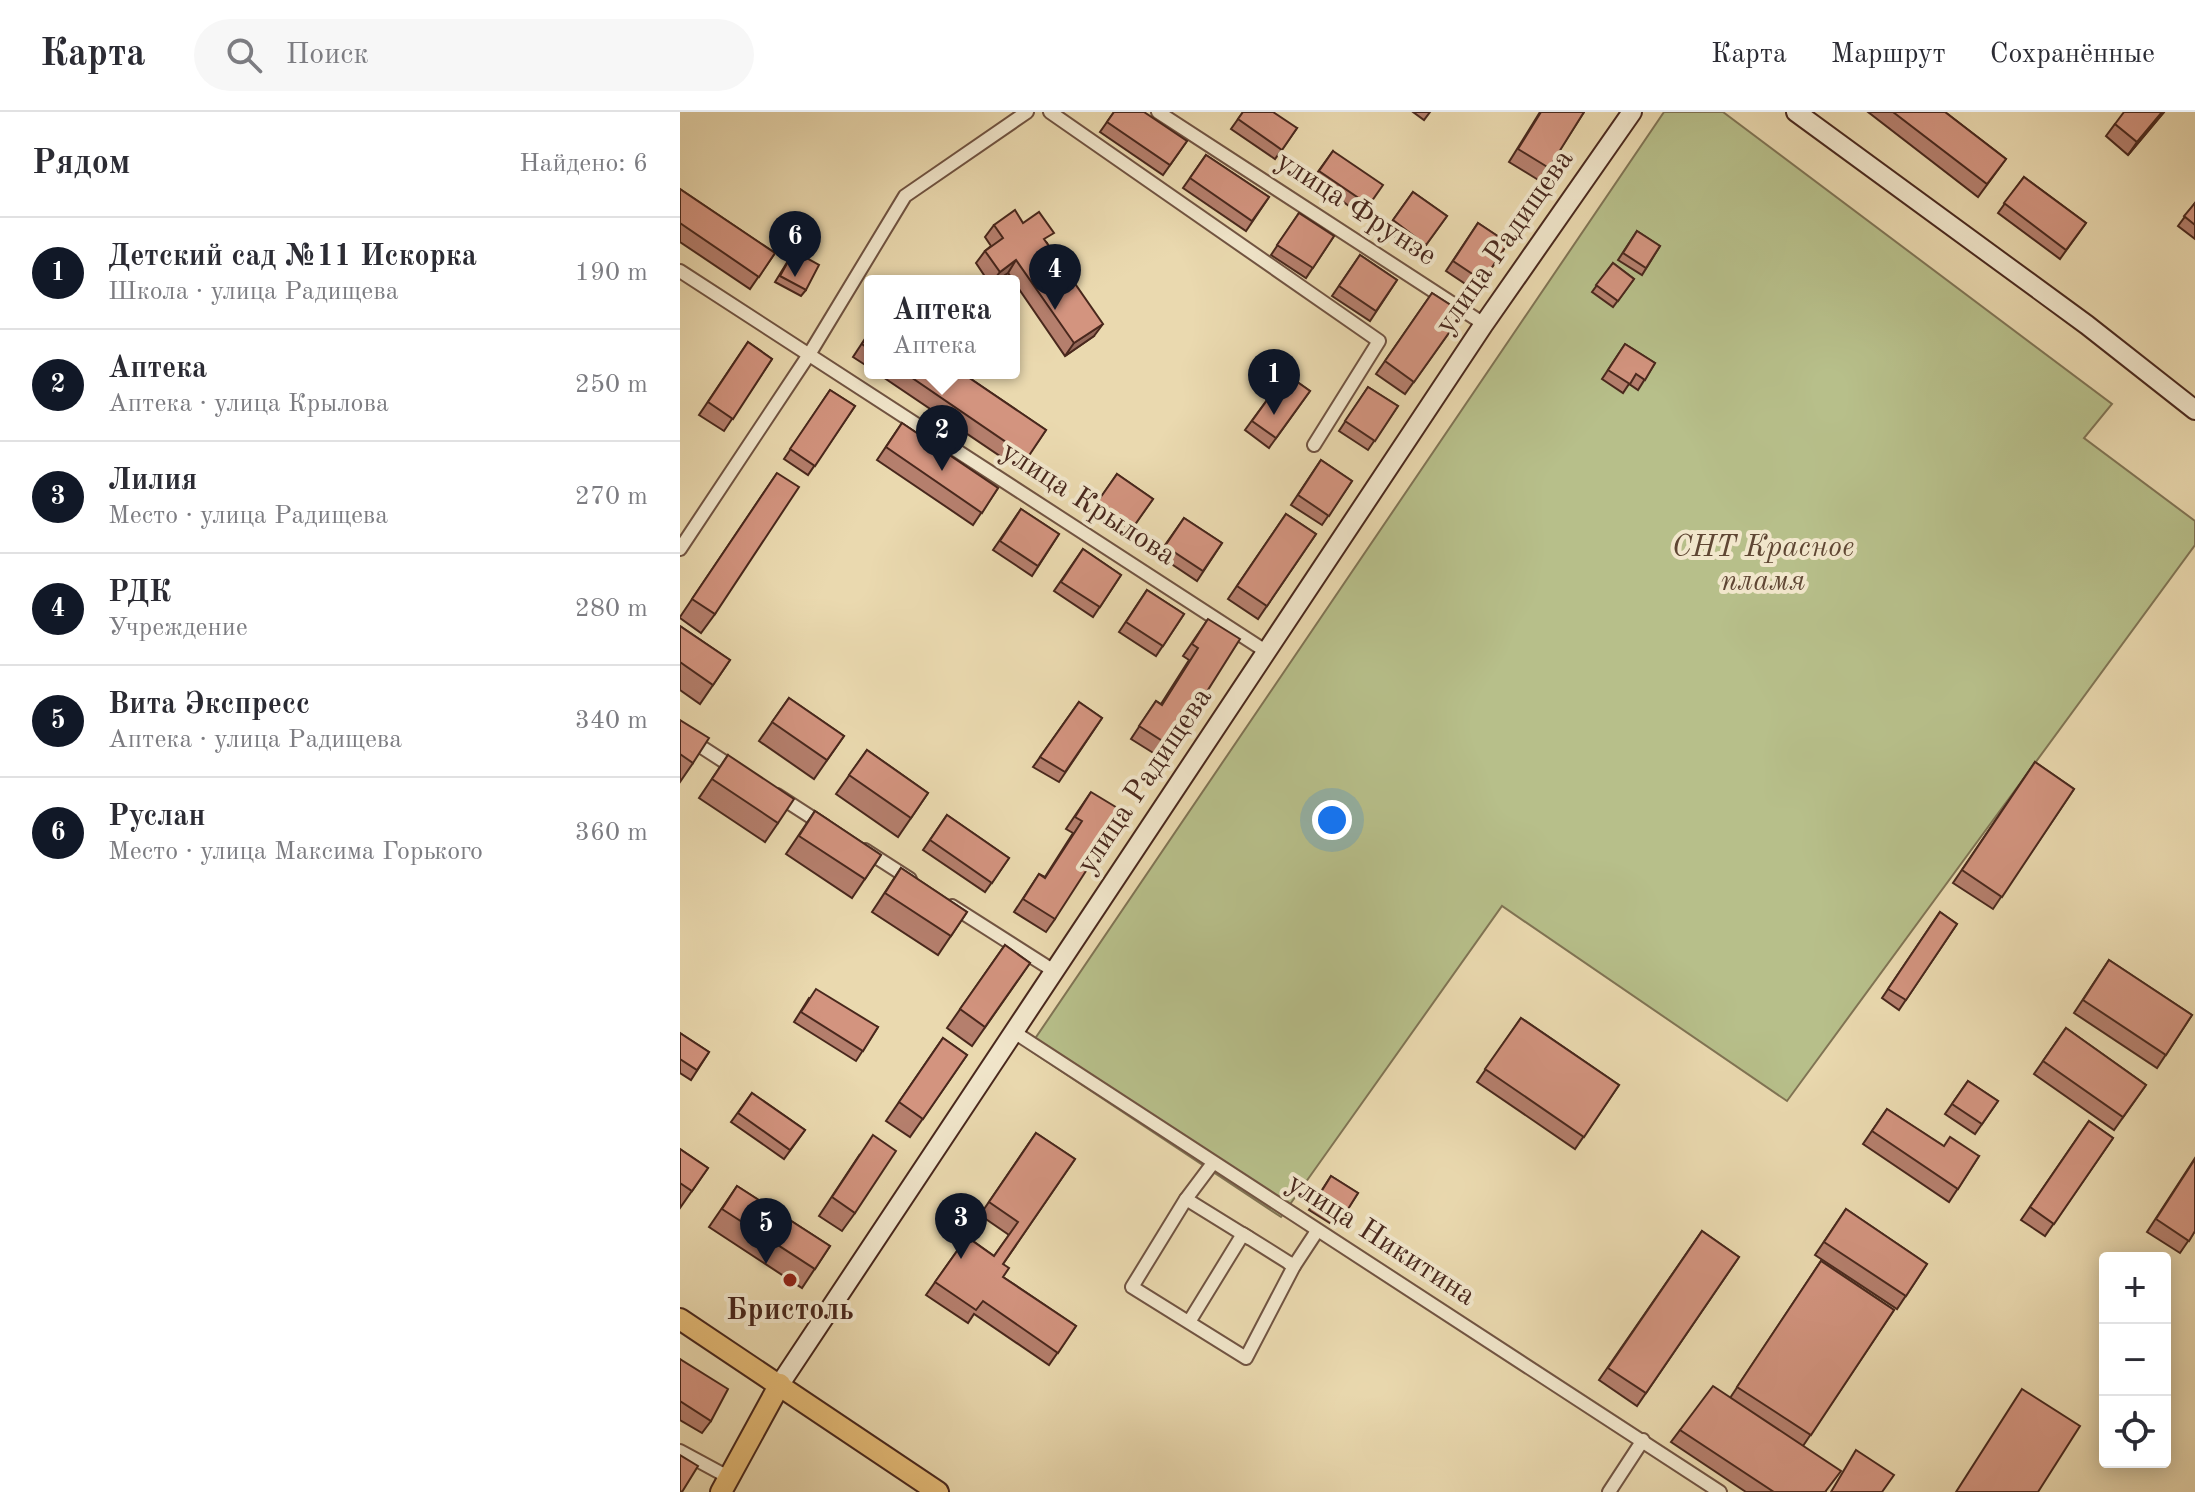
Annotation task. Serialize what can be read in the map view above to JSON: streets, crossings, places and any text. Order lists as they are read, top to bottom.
{
  "streets": {
    "main road": ["улица Радищева"],
    "street": ["улица Фрунзе", "улица Крылова", "улица Никитина"]
  },
  "crossings": [
    ["улица Фрунзе", "улица Радищева"],
    ["улица Радищева", "улица Крылова"],
    ["улица Радищева", "улица Никитина"]
  ],
  "parks": ["СНТ Красное пламя"],
  "places": ["Бристоль"],
  "page": {
    "header": "Карта",
    "search": "Поиск",
    "nav": ["Карта", "Маршрут", "Сохранённые"],
    "heading": ["Рядом", "Найдено: 6"],
    "pins": [
      "6",
      "4",
      "1",
      "2",
      "3",
      "5"
    ],
    "list": [
      {
        "mark": "1",
        "name": "Детский сад №11 Искорка",
        "note": "Школа · улица Радищева",
        "value": "190 m"
      },
      {
        "mark": "2",
        "name": "Аптека",
        "note": "Аптека · улица Крылова",
        "value": "250 m"
      },
      {
        "mark": "3",
        "name": "Лилия",
        "note": "Место · улица Радищева",
        "value": "270 m"
      },
      {
        "mark": "4",
        "name": "РДК",
        "note": "Учреждение",
        "value": "280 m"
      },
      {
        "mark": "5",
        "name": "Вита Экспресс",
        "note": "Аптека · улица Радищева",
        "value": "340 m"
      },
      {
        "mark": "6",
        "name": "Руслан",
        "note": "Место · улица Максима Горького",
        "value": "360 m"
      }
    ],
    "popup": ["Аптека", "Аптека"],
    "map_buttons": ["+", "−"]
  }
}
